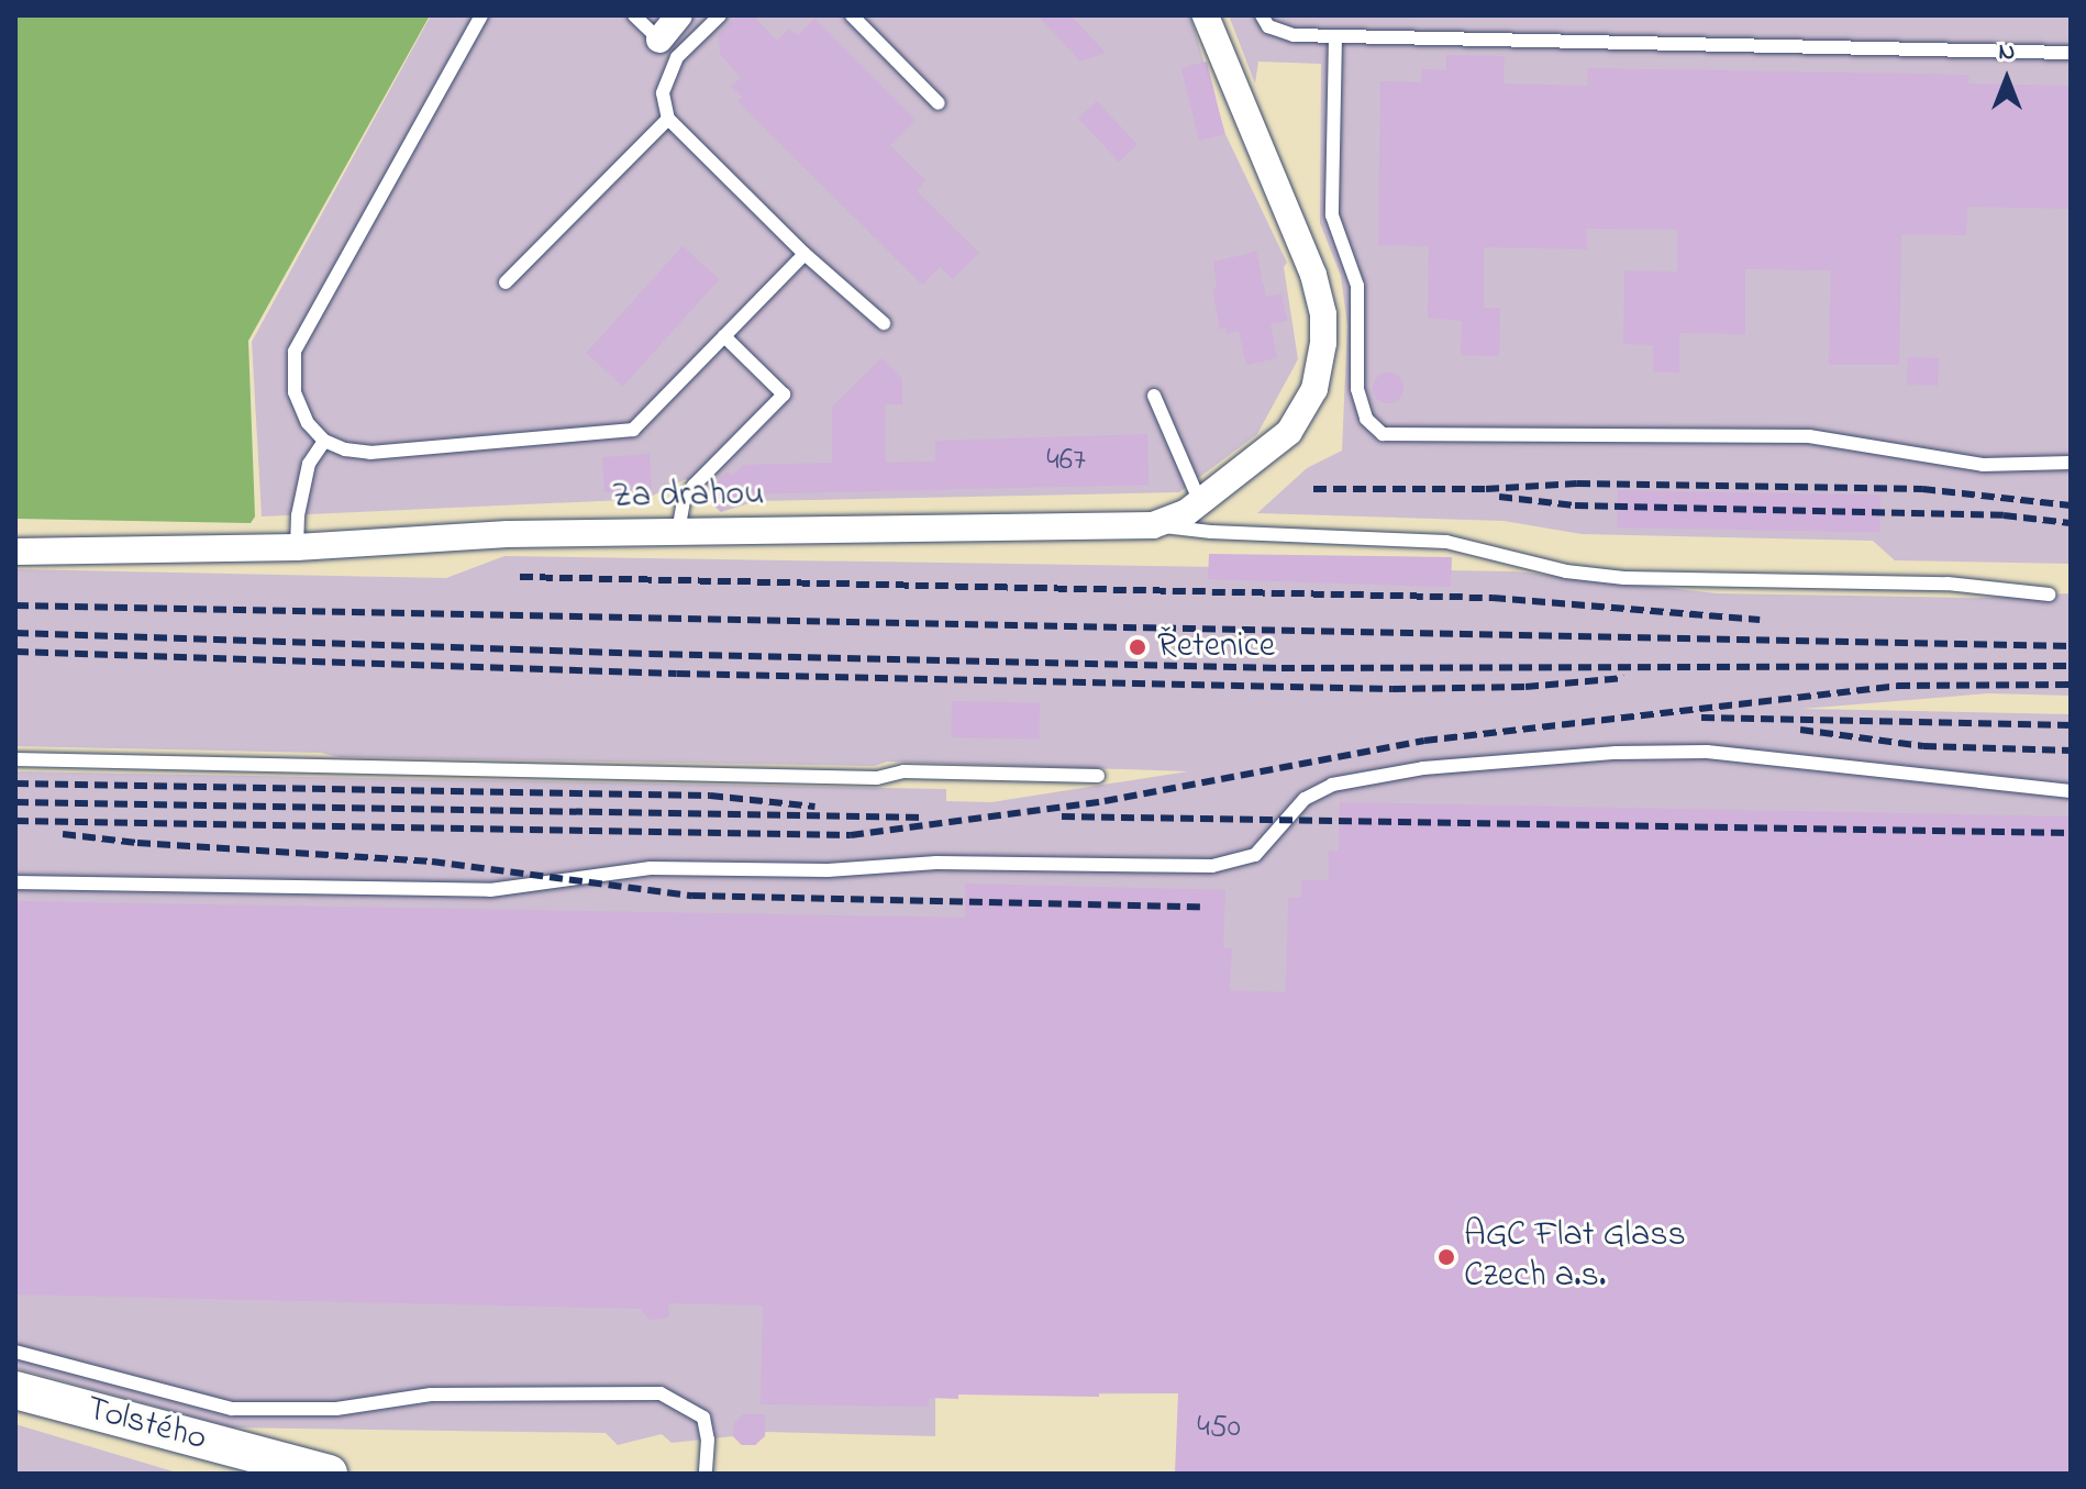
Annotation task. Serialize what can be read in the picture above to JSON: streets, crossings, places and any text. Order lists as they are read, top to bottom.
{
  "streets": {
    "street": ["Za drahou", "Tolstého"]
  },
  "places": ["Řetenice", "AGC Flat Glass Czech a.s."],
  "house_numbers": ["467", "450"],
  "north": "top"
}
